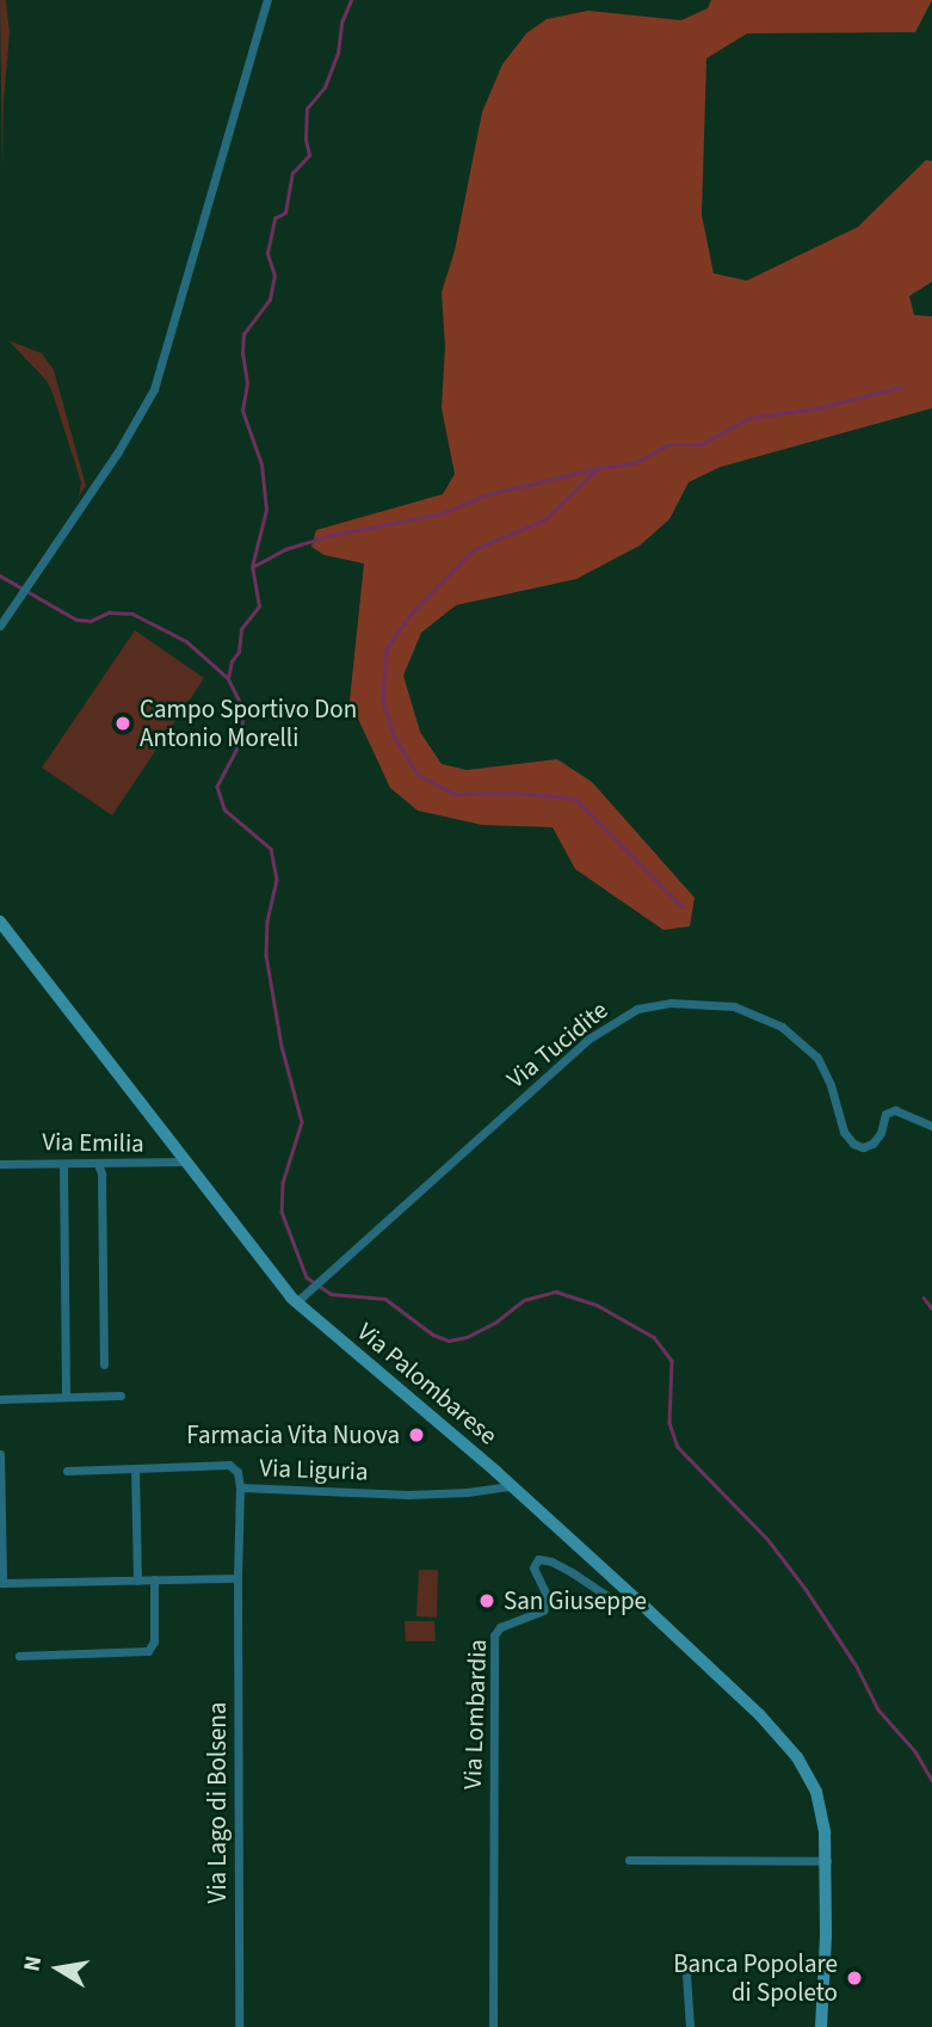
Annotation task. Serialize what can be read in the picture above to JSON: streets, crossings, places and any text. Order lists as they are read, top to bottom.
{
  "streets": {
    "main road": ["Via Palombarese"],
    "street": [
      "Via Tucidite",
      "Via Emilia",
      "Via Liguria",
      "Via Lombardia",
      "Via Lago di Bolsena"
    ]
  },
  "crossings": [
    ["Via Tucidite", "Via Palombarese"],
    ["Via Emilia", "Via Palombarese"],
    ["Via Palombarese", "Via Liguria"],
    ["Via Palombarese", "Via Lombardia"],
    ["Via Liguria", "Via Lago di Bolsena"]
  ],
  "places": [
    "Campo Sportivo Don Antonio Morelli",
    "Farmacia Vita Nuova",
    "San Giuseppe",
    "Banca Popolare di Spoleto"
  ],
  "north": "left"
}
